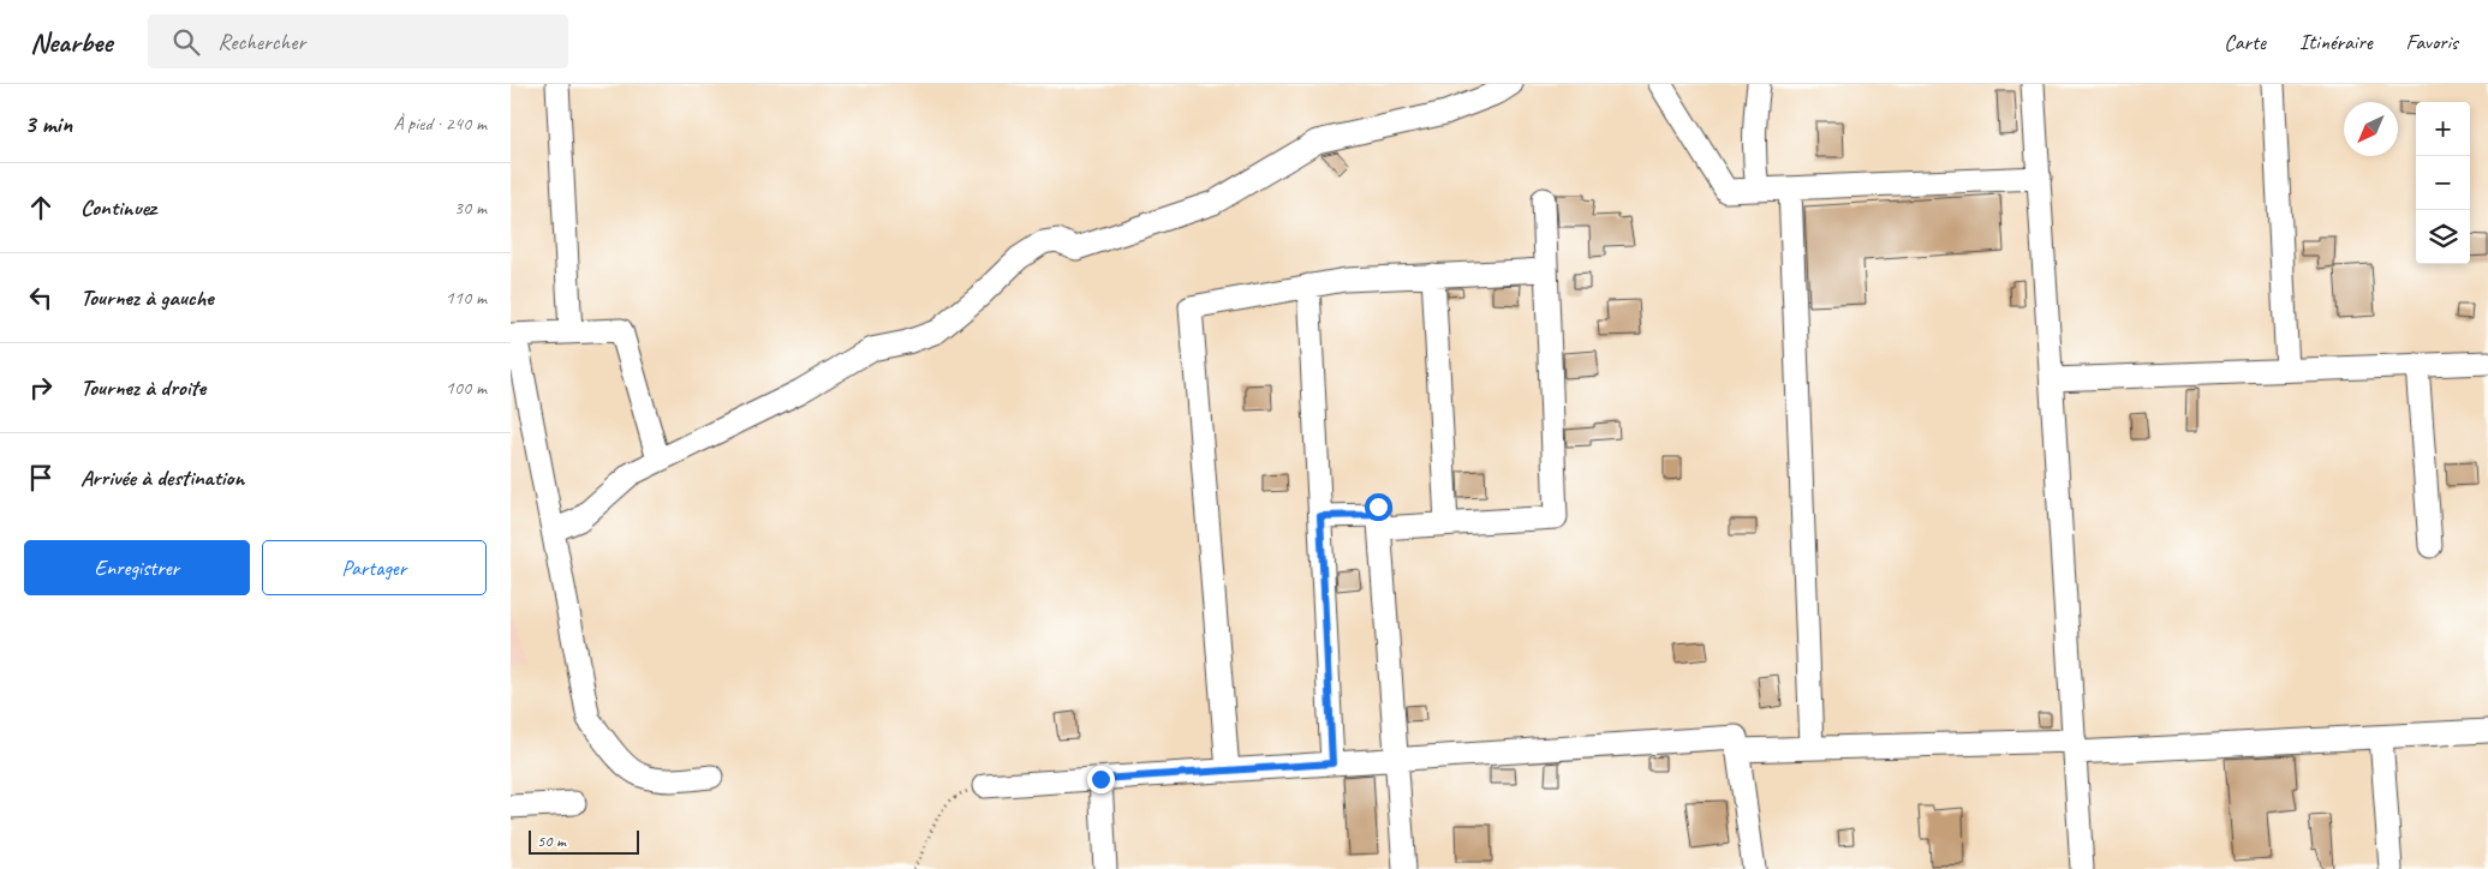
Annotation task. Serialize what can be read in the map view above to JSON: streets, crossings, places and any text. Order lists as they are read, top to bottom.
{
  "scale_bar": "50 m",
  "north": "bottom left",
  "page": {
    "header": "Nearbee",
    "search": "Rechercher",
    "nav": ["Carte", "Itinéraire", "Favoris"],
    "heading": ["3 min", "À pied · 240 m"],
    "map_buttons": ["+", "−"],
    "list": [
      ["Continuez", "30 m"],
      ["Tournez à gauche", "110 m"],
      ["Tournez à droite", "100 m"],
      "Arrivée à destination"
    ],
    "buttons": ["Enregistrer", "Partager"],
    "scale": "50 m"
  }
}
